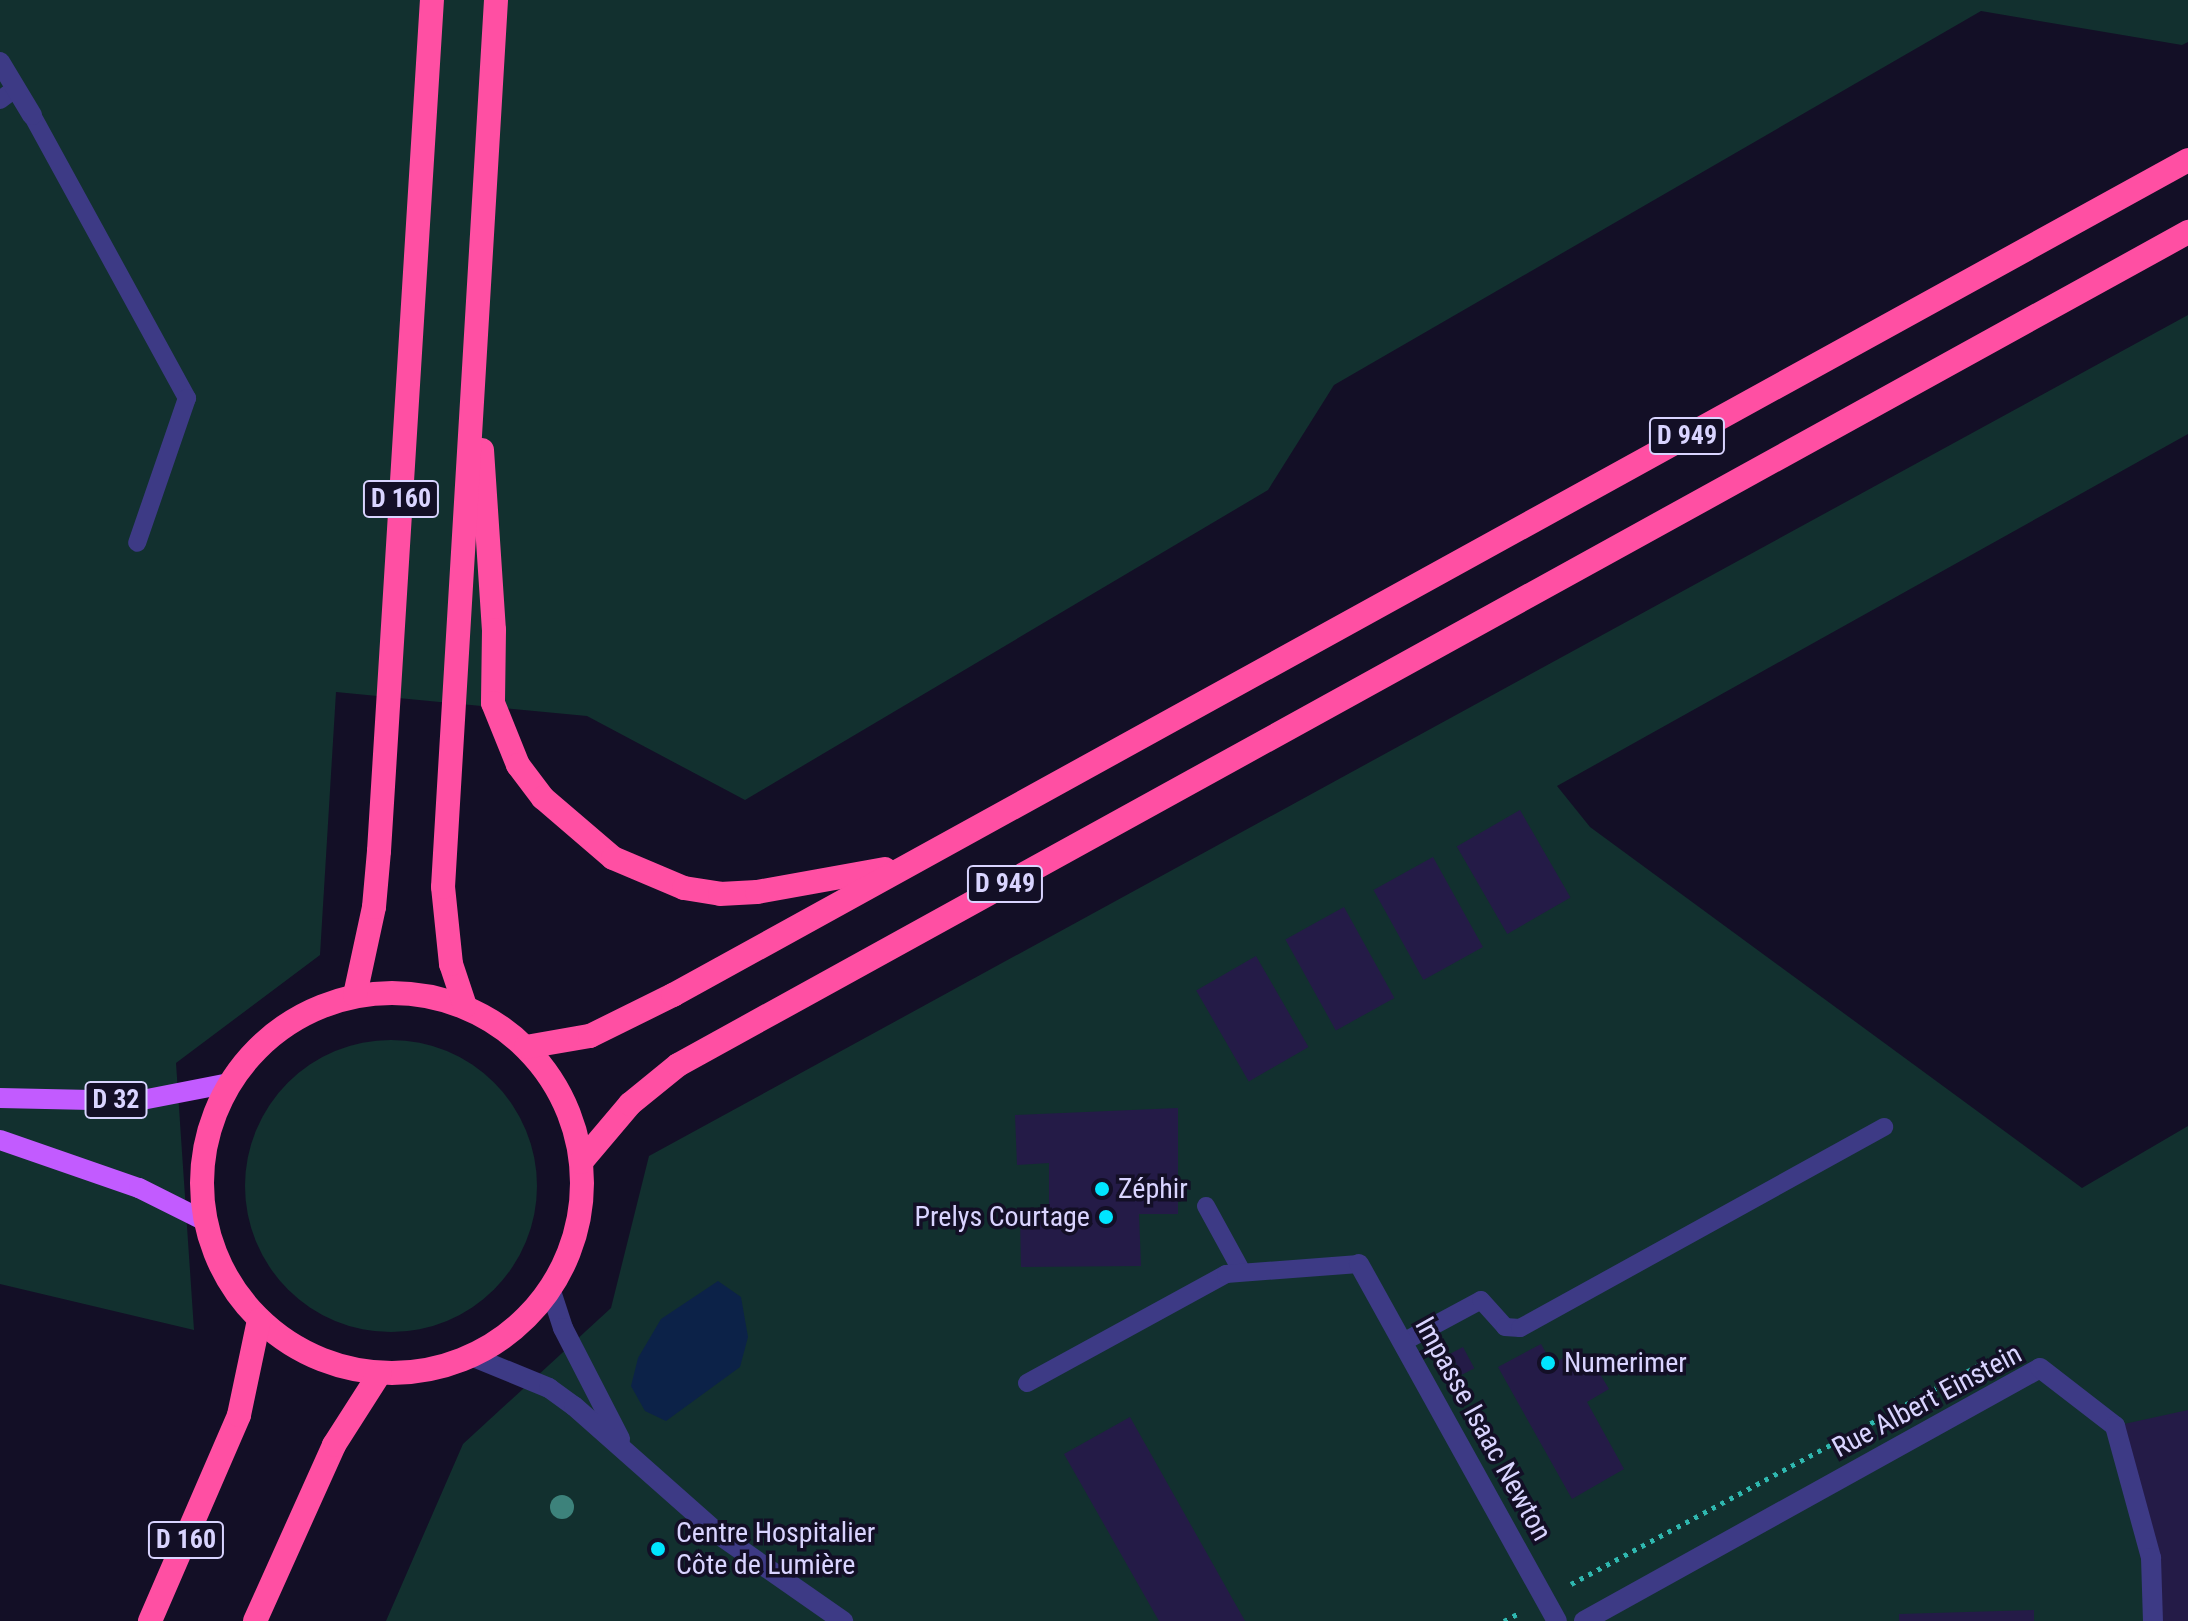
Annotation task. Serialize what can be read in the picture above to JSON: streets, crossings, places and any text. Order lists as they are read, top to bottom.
{
  "streets": {
    "highway": ["D 949", "D 160"],
    "main road": ["D 32"],
    "street": ["Rue Albert Einstein", "Impasse Isaac Newton"]
  },
  "places": [
    "Zéphir",
    "Prelys Courtage",
    "Numerimer",
    "Centre Hospitalier Côte de Lumière"
  ]
}
